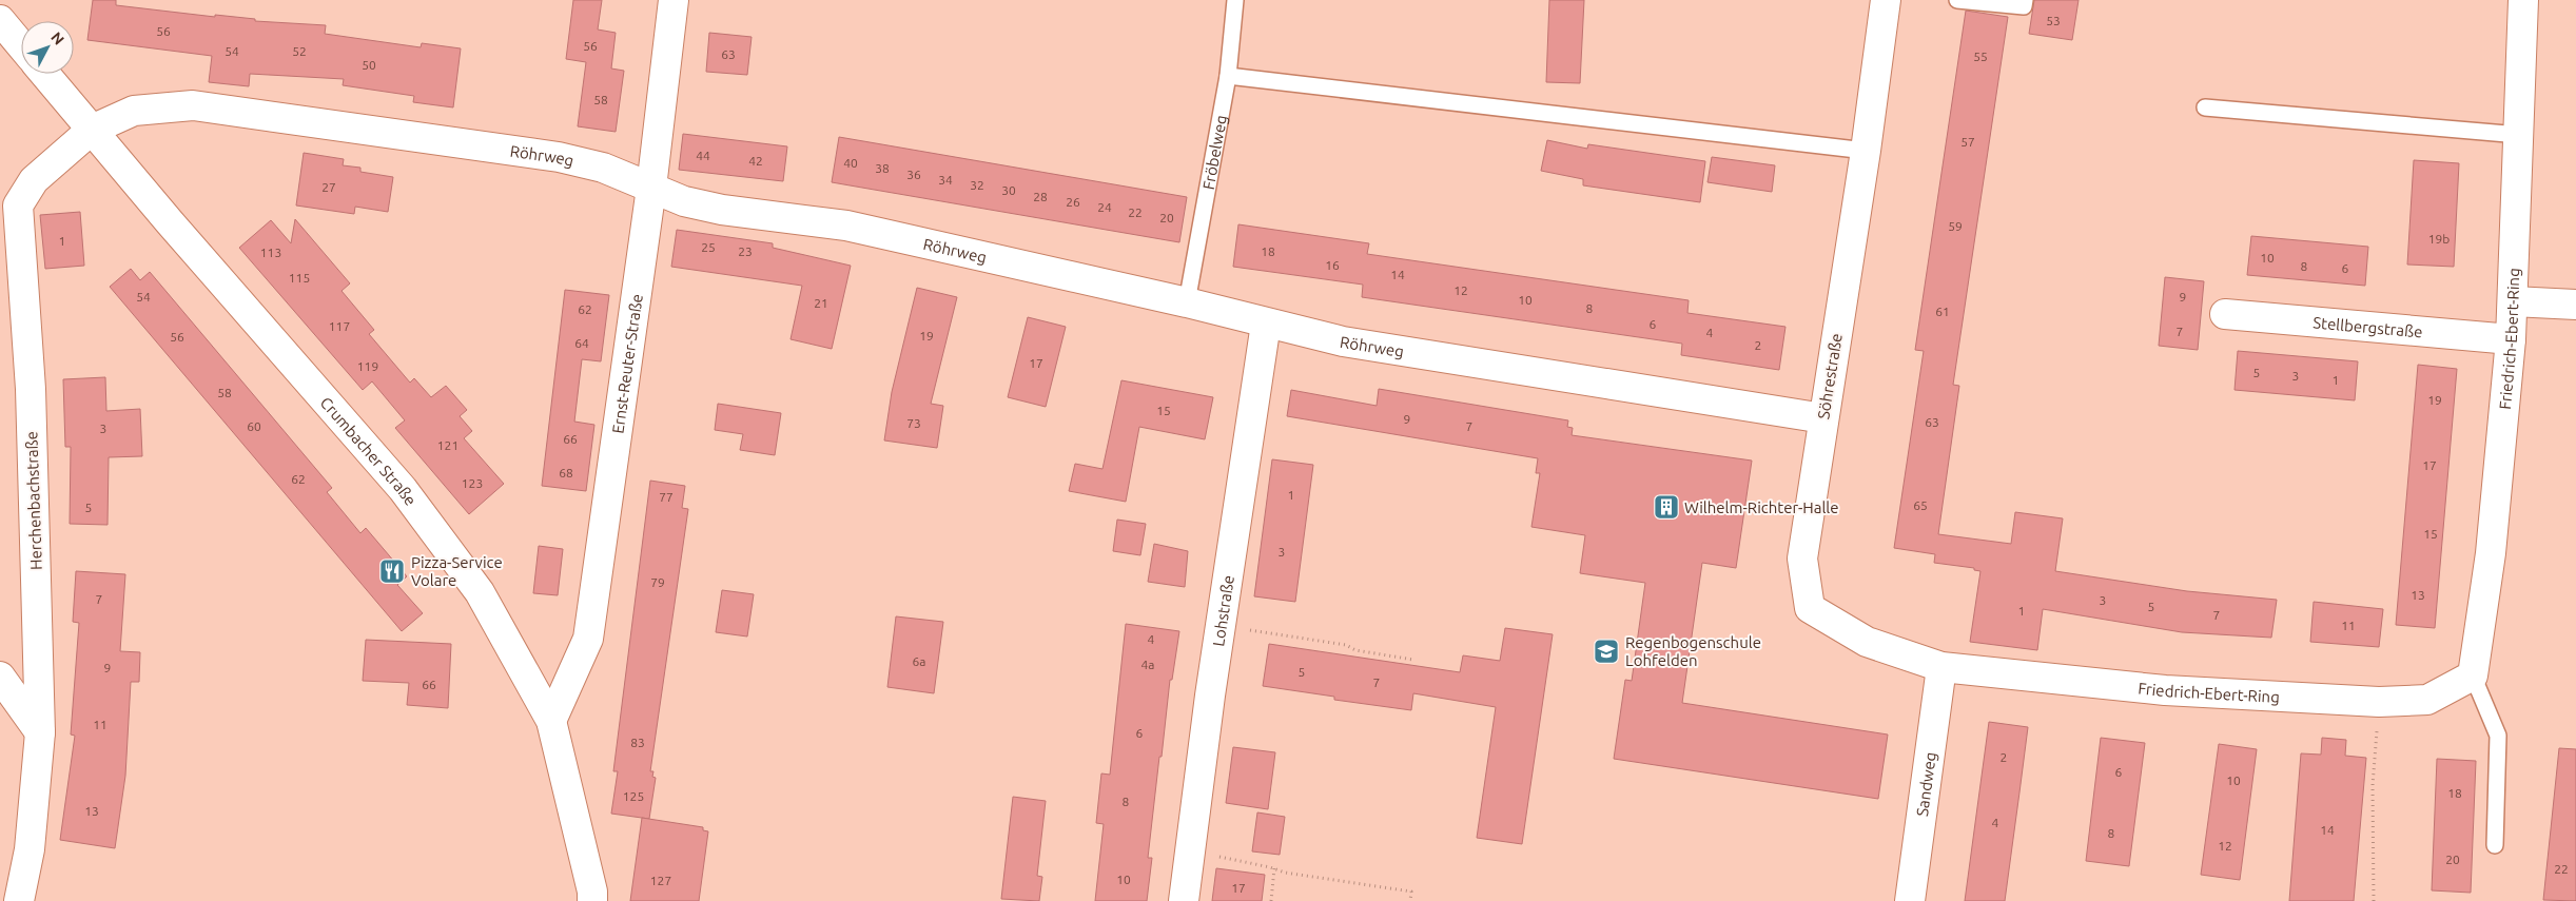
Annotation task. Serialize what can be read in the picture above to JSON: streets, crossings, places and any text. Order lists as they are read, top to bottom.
{
  "streets": {
    "street": [
      "Röhrweg",
      "Stellbergstraße",
      "Friedrich-Ebert-Ring",
      "Ernst-Reuter-Straße",
      "Söhrestraße",
      "Crumbacher Straße",
      "Herchenbachstraße",
      "Lohstraße",
      "Sandweg"
    ],
    "lane": ["Fröbelweg"]
  },
  "crossings": [
    ["Fröbelweg", "Röhrweg"],
    ["Röhrweg", "Ernst-Reuter-Straße"],
    ["Röhrweg", "Söhrestraße"],
    ["Röhrweg", "Crumbacher Straße"],
    ["Röhrweg", "Herchenbachstraße"],
    ["Röhrweg", "Lohstraße"],
    ["Stellbergstraße", "Friedrich-Ebert-Ring"],
    ["Friedrich-Ebert-Ring", "Söhrestraße"],
    ["Friedrich-Ebert-Ring", "Sandweg"],
    ["Ernst-Reuter-Straße", "Crumbacher Straße"],
    ["Söhrestraße", "Sandweg"],
    ["Crumbacher Straße", "Herchenbachstraße"]
  ],
  "places": {
    "building": ["Wilhelm-Richter-Halle"],
    "restaurant": ["Pizza-Service Volare"],
    "school or university": ["Regenbogenschule Lohfelden"]
  },
  "house_numbers": [
    "53",
    "56",
    "56",
    "54",
    "52",
    "63",
    "55",
    "50",
    "58",
    "57",
    "44",
    "42",
    "40",
    "38",
    "36",
    "34",
    "32",
    "27",
    "30",
    "28",
    "26",
    "24",
    "22",
    "20",
    "59",
    "19b",
    "1",
    "25",
    "23",
    "18",
    "113",
    "10",
    "16",
    "8",
    "6",
    "14",
    "115",
    "12",
    "54",
    "9",
    "10",
    "21",
    "8",
    "62",
    "61",
    "6",
    "117",
    "7",
    "4",
    "19",
    "56",
    "64",
    "2",
    "17",
    "119",
    "5",
    "3",
    "1",
    "58",
    "19",
    "15",
    "9",
    "63",
    "73",
    "60",
    "7",
    "3",
    "66",
    "121",
    "17",
    "68",
    "62",
    "123",
    "1",
    "77",
    "65",
    "5",
    "15",
    "3",
    "79",
    "13",
    "7",
    "3",
    "5",
    "1",
    "7",
    "11",
    "4",
    "6a",
    "4a",
    "9",
    "5",
    "7",
    "66",
    "11",
    "6",
    "83",
    "2",
    "6",
    "10",
    "18",
    "125",
    "8",
    "13",
    "4",
    "14",
    "8",
    "12",
    "20",
    "22",
    "10",
    "127",
    "17"
  ],
  "north": "top right"
}
